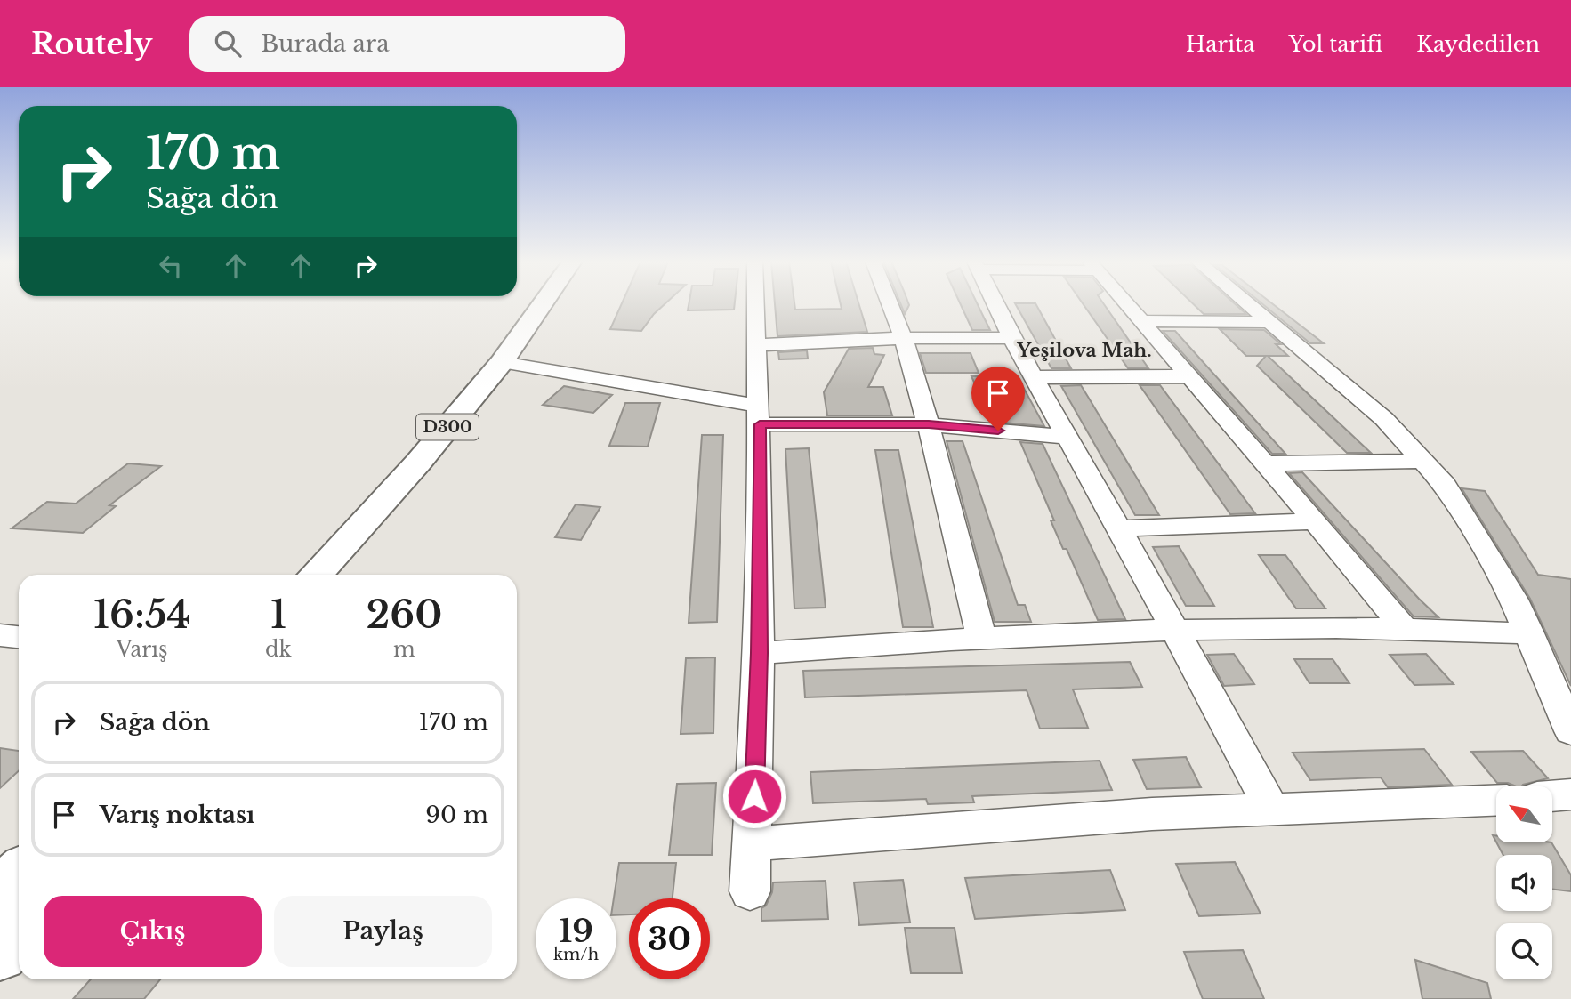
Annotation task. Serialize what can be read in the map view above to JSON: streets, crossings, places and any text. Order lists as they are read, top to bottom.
{
  "streets": {
    "highway": ["D300"]
  },
  "districts": ["Yeşilova Mah."],
  "north": "top left",
  "page": {
    "header": "Routely",
    "search": "Burada ara",
    "nav": ["Harita", "Yol tarifi", "Kaydedilen"],
    "turn": ["170 m", "Sağa dön"],
    "eta": [
      "16:54",
      "Varış",
      "1",
      "dk",
      "260",
      "m"
    ],
    "list": [
      {
        "name": "Sağa dön",
        "value": "170 m"
      },
      {
        "name": "Varış noktası",
        "value": "90 m"
      }
    ],
    "buttons": ["Çıkış", "Paylaş"],
    "speed": "19 km/h",
    "limit": "30"
  }
}
